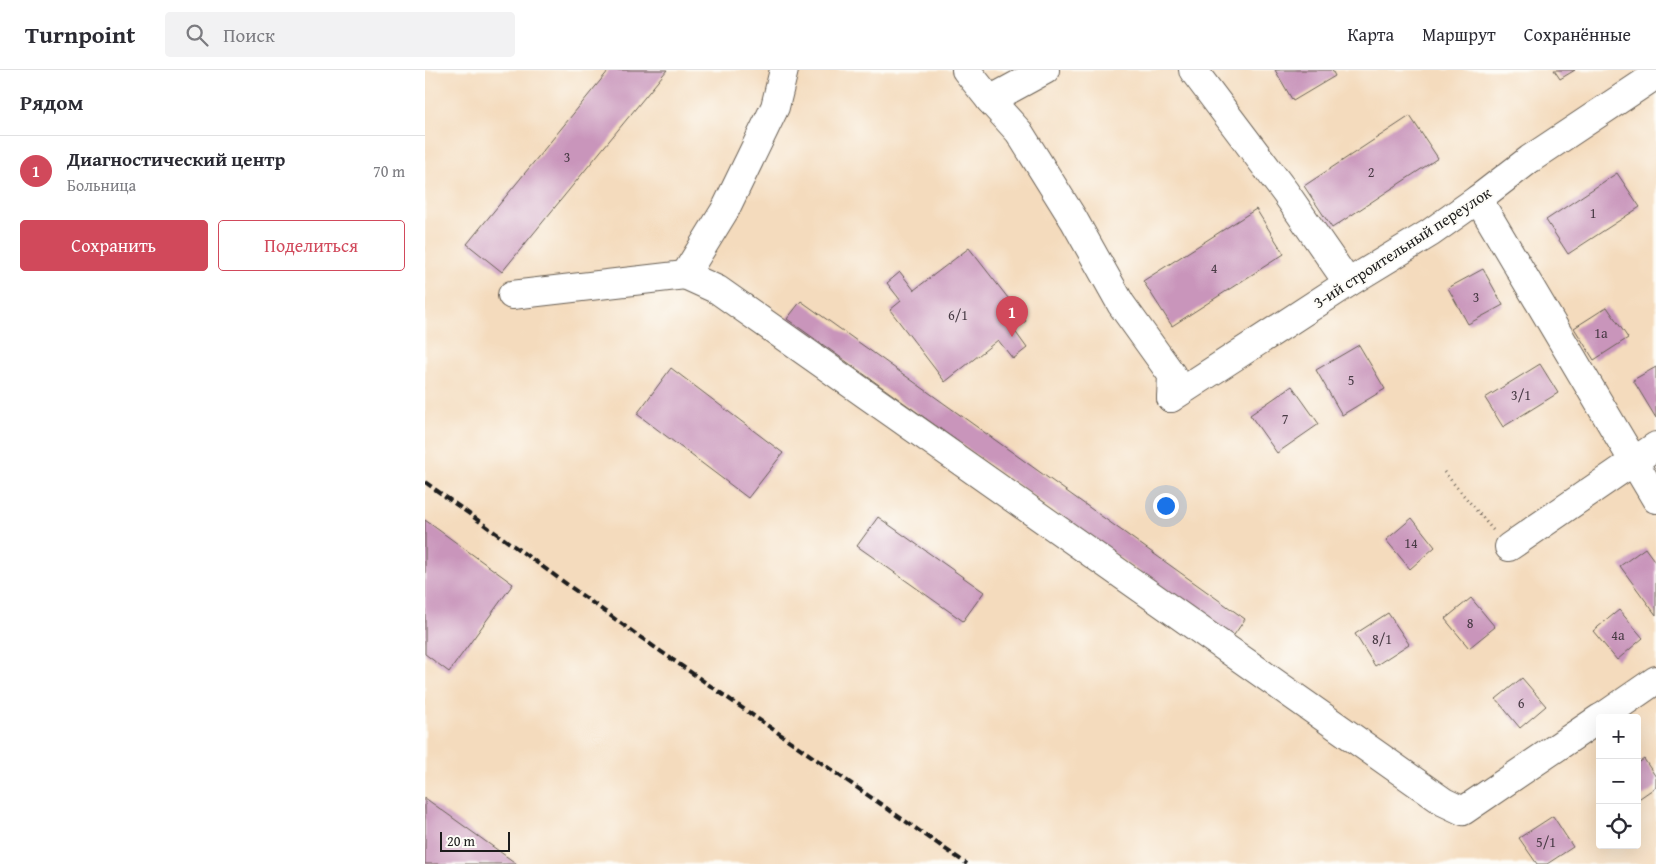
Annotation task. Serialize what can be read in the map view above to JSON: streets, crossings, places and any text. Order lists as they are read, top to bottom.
{
  "streets": {
    "street": ["3-ий строительный переулок"]
  },
  "house_numbers": [
    "3",
    "2",
    "1",
    "4",
    "3",
    "6/1",
    "1а",
    "5",
    "3/1",
    "7",
    "14",
    "8",
    "4а",
    "8/1",
    "6",
    "5/1"
  ],
  "scale_bar": "20 m",
  "page": {
    "header": "Turnpoint",
    "search": "Поиск",
    "nav": ["Карта", "Маршрут", "Сохранённые"],
    "heading": "Рядом",
    "list": [
      {
        "mark": "1",
        "name": "Диагностический центр",
        "note": "Больница",
        "value": "70 m"
      }
    ],
    "buttons": ["Сохранить", "Поделиться"],
    "pins": "1",
    "map_buttons": ["+", "−"],
    "scale": "20 m"
  }
}
